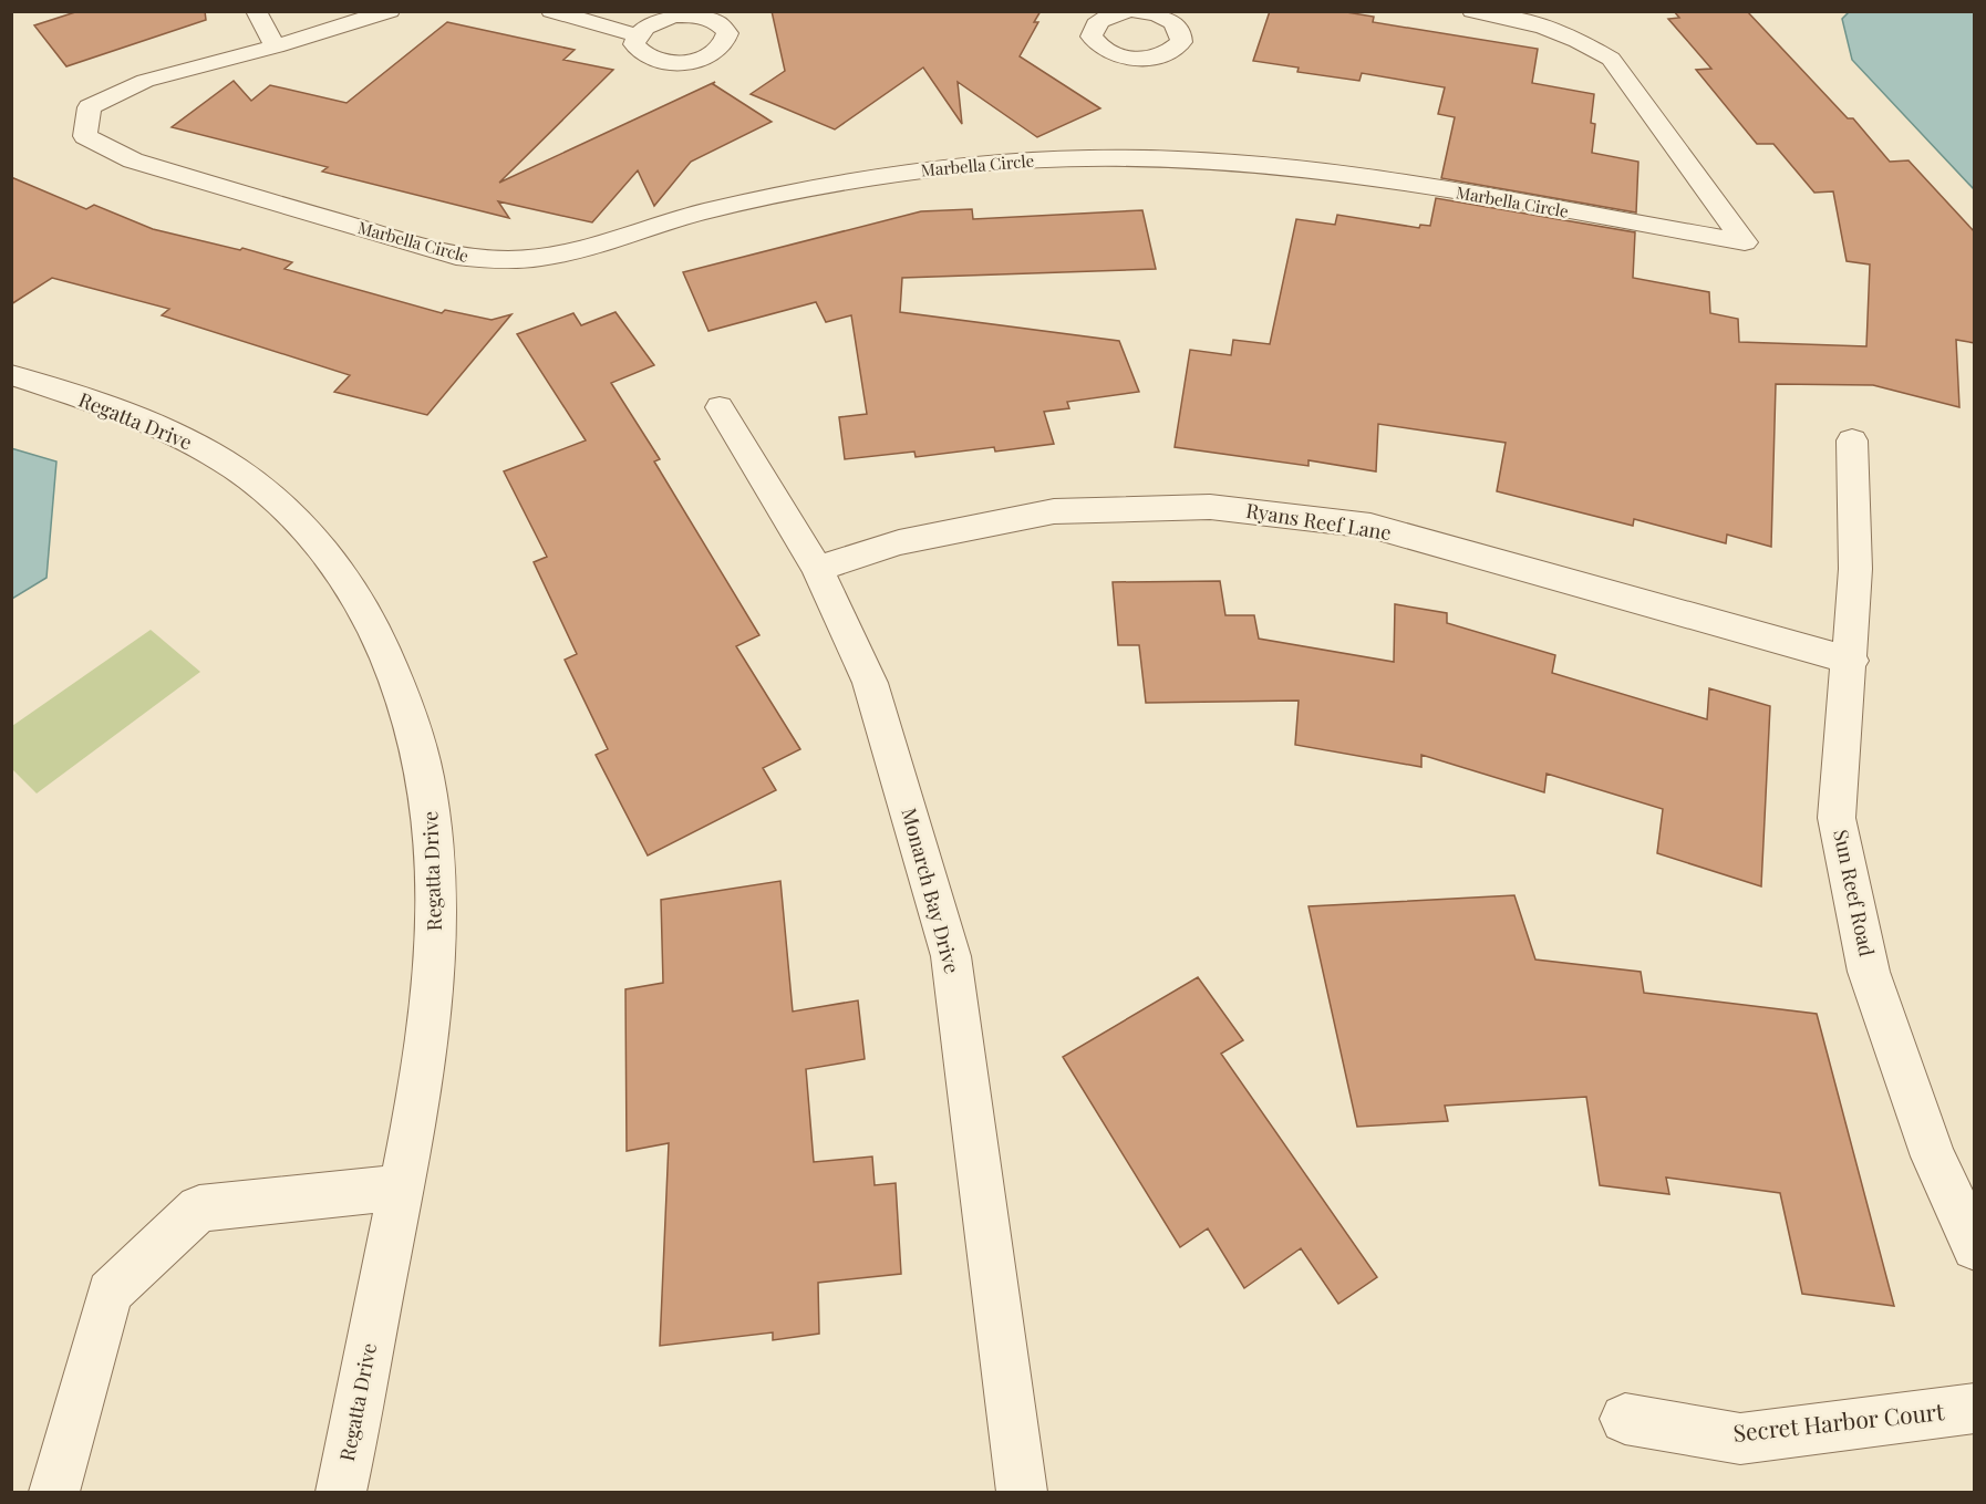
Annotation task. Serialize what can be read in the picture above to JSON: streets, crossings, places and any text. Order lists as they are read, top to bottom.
{
  "streets": {
    "street": [
      "Marbella Circle",
      "Regatta Drive",
      "Ryans Reef Lane",
      "Monarch Bay Drive",
      "Sun Reef Road",
      "Secret Harbor Court"
    ]
  },
  "crossings": [
    ["Ryans Reef Lane", "Monarch Bay Drive"],
    ["Ryans Reef Lane", "Sun Reef Road"]
  ]
}
